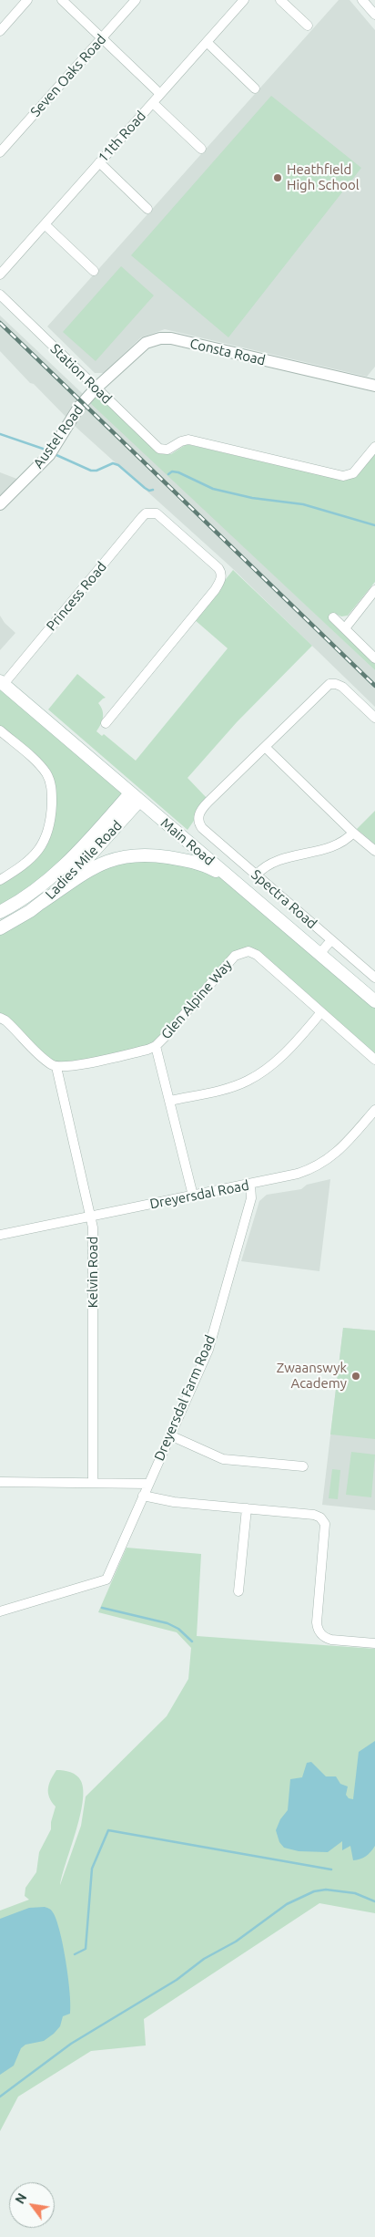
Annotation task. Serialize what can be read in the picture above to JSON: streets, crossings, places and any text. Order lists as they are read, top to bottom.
{
  "streets": {
    "main road": ["Main Road", "Ladies Mile Road"],
    "street": [
      "Seven Oaks Road",
      "11th Road",
      "Consta Road",
      "Station Road",
      "Austel Road",
      "Princess Road",
      "Spectra Road",
      "Glen Alpine Way",
      "Dreyersdal Road",
      "Kelvin Road",
      "Dreyersdal Farm Road"
    ]
  },
  "crossings": [
    ["Consta Road", "Station Road"],
    ["Consta Road", "Austel Road"],
    ["Station Road", "Austel Road"],
    ["Princess Road", "Main Road"],
    ["Main Road", "Ladies Mile Road"],
    ["Glen Alpine Way", "Kelvin Road"],
    ["Dreyersdal Road", "Kelvin Road"],
    ["Dreyersdal Road", "Dreyersdal Farm Road"]
  ],
  "places": ["Heathfield High School", "Zwaanswyk Academy"],
  "north": "top left"
}
